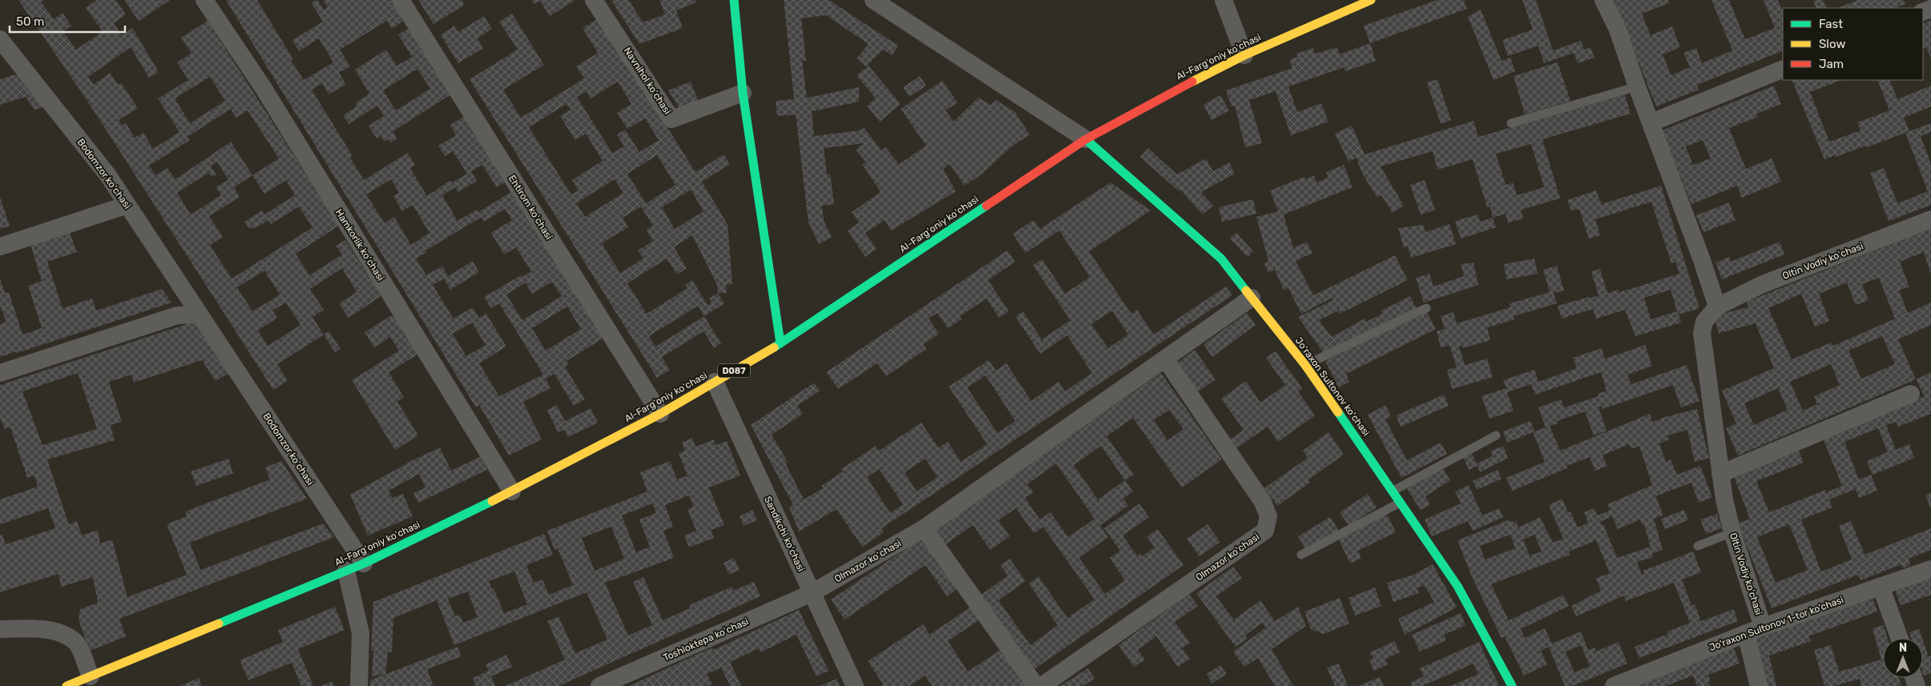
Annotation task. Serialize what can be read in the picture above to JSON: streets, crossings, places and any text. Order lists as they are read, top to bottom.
{
  "streets": {
    "main road": ["Al-Fargʻoniy koʻchasi", "D087", "Joʻraxon Sultonov koʻchasi"],
    "street": [
      "Navnihol koʻchasi",
      "Bodomzor koʻchasi",
      "Ehtirom koʻchasi",
      "Hamkorlik koʻchasi",
      "Oltin Vodiy koʻchasi",
      "Sandikchi koʻchasi",
      "Olmazor koʻchasi",
      "Jo‘raxon Sultonov 1-tor ko‘chasi",
      "Toshloktepa koʻchasi"
    ]
  },
  "crossings": [
    ["Al-Fargʻoniy koʻchasi", "Bodomzor koʻchasi"],
    ["Al-Fargʻoniy koʻchasi", "Ehtirom koʻchasi"],
    ["Al-Fargʻoniy koʻchasi", "Hamkorlik koʻchasi"],
    ["Al-Fargʻoniy koʻchasi", "Joʻraxon Sultonov koʻchasi"],
    ["Al-Fargʻoniy koʻchasi", "Sandikchi koʻchasi"],
    ["Oltin Vodiy koʻchasi", "Jo‘raxon Sultonov 1-tor ko‘chasi"],
    ["Joʻraxon Sultonov koʻchasi", "Olmazor koʻchasi"],
    ["Sandikchi koʻchasi", "Olmazor koʻchasi"],
    ["Sandikchi koʻchasi", "Toshloktepa koʻchasi"],
    ["Olmazor koʻchasi", "Toshloktepa koʻchasi"]
  ],
  "legend": ["Fast", "Slow", "Jam"],
  "scale_bar": "50 m",
  "north": "top"
}
